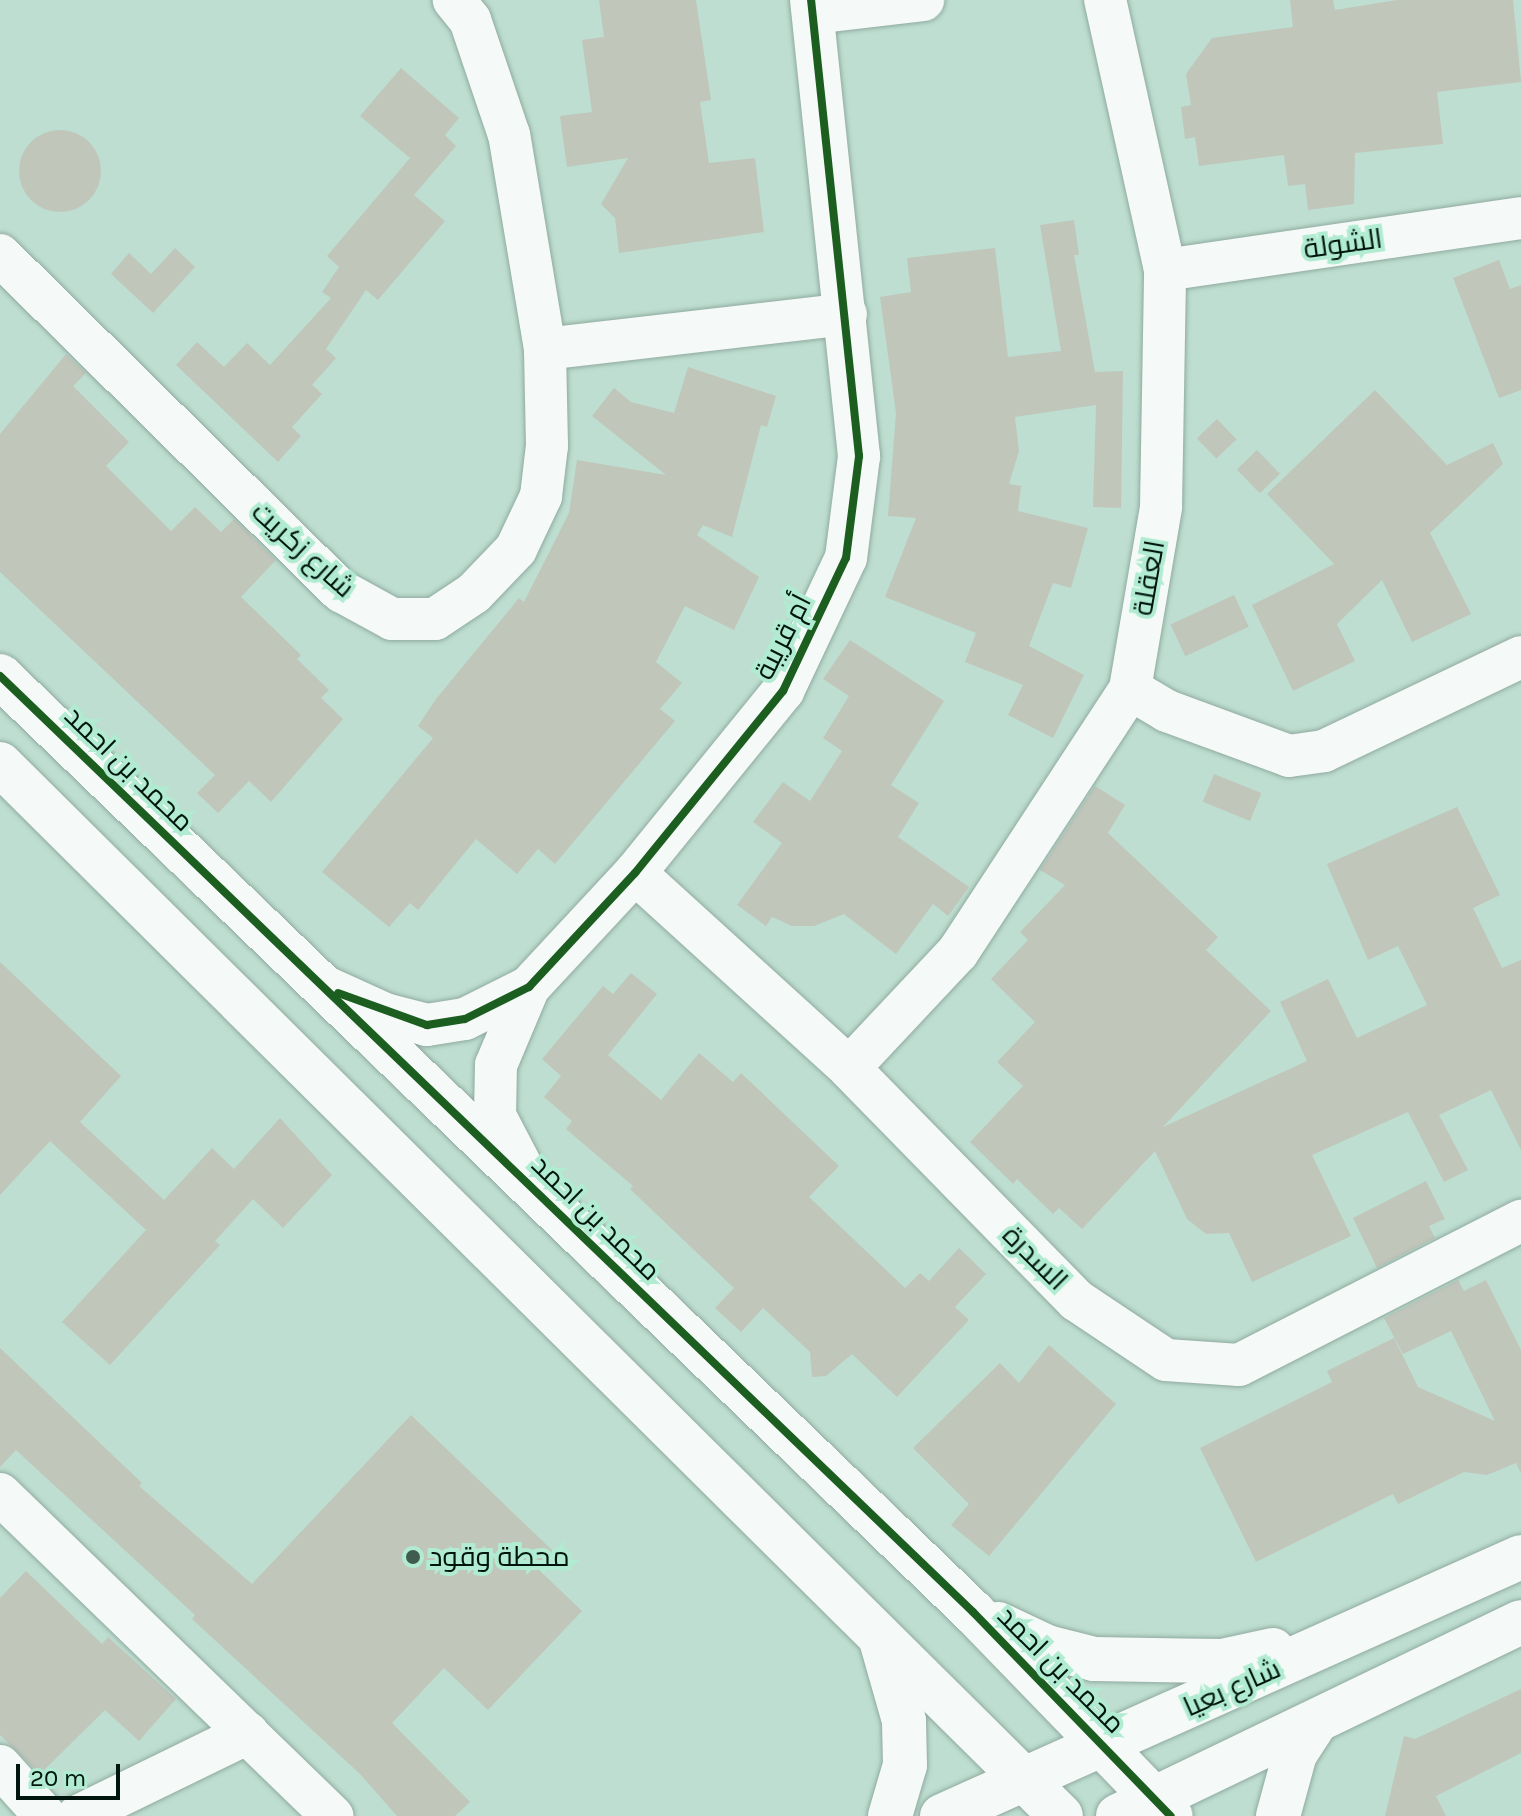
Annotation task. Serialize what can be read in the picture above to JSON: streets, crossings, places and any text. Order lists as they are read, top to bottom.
{
  "streets": {
    "street": [
      "الشولة",
      "شارع زكريت",
      "العقلة",
      "أم قريبة",
      "محمد بن احمد",
      "السدرة",
      "شارع بعيا"
    ]
  },
  "crossings": [
    ["الشولة", "العقلة"],
    ["العقلة", "السدرة"],
    ["أم قريبة", "محمد بن احمد"],
    ["أم قريبة", "السدرة"],
    ["محمد بن احمد", "شارع بعيا"]
  ],
  "places": ["محطة وقود"],
  "scale_bar": "20 m"
}
